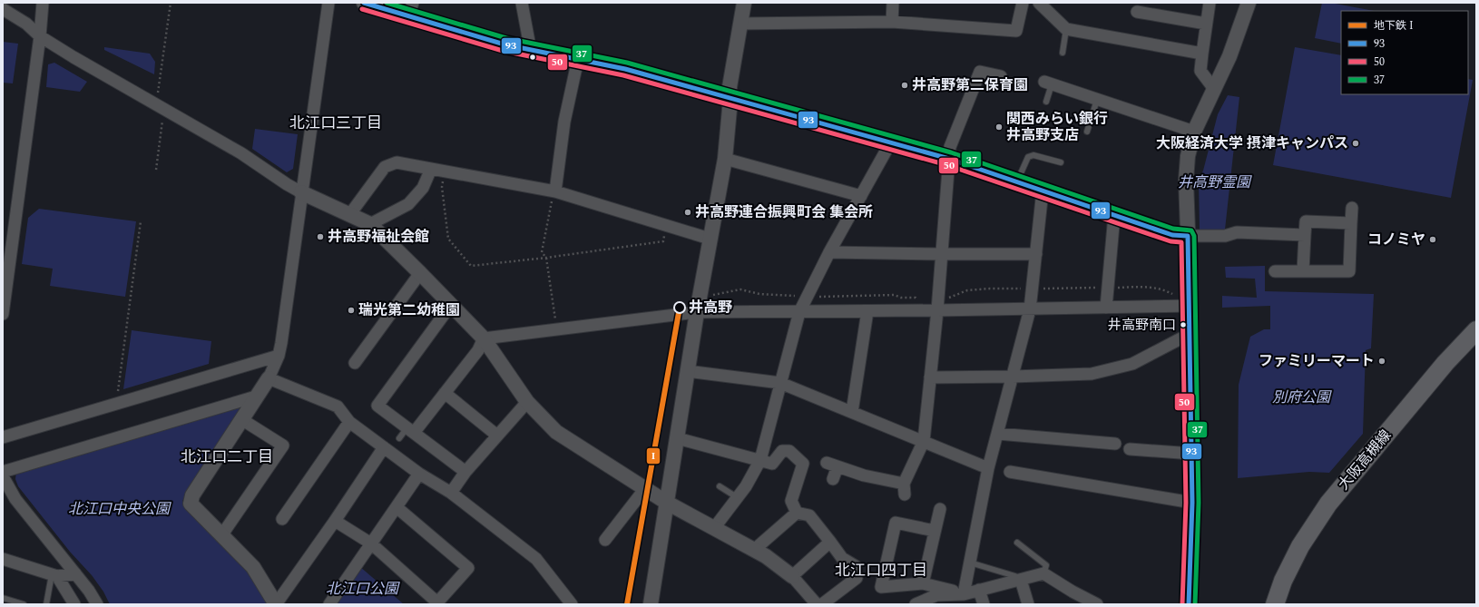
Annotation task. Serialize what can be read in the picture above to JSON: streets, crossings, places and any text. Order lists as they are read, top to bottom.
{
  "streets": {
    "main road": ["大阪高槻線"]
  },
  "districts": ["北江口三丁目", "北江口二丁目", "北江口四丁目"],
  "parks": [
    "井高野霊園",
    "別府公園",
    "北江口中央公園",
    "北江口公園"
  ],
  "places": [
    "井高野第二保育園",
    "関西みらい銀行 井高野支店",
    "大阪経済大学 摂津キャンパス",
    "井高野連合振興町会 集会所",
    "井高野福祉会館",
    "コノミヤ",
    "井高野",
    "瑞光第二幼稚園",
    "井高野南口",
    "ファミリーマート"
  ],
  "lines": [
    "transit line 93",
    "transit line 37",
    "transit line 50",
    "metro line I"
  ],
  "legend": [
    "地下鉄 I",
    "93",
    "50",
    "37"
  ]
}
